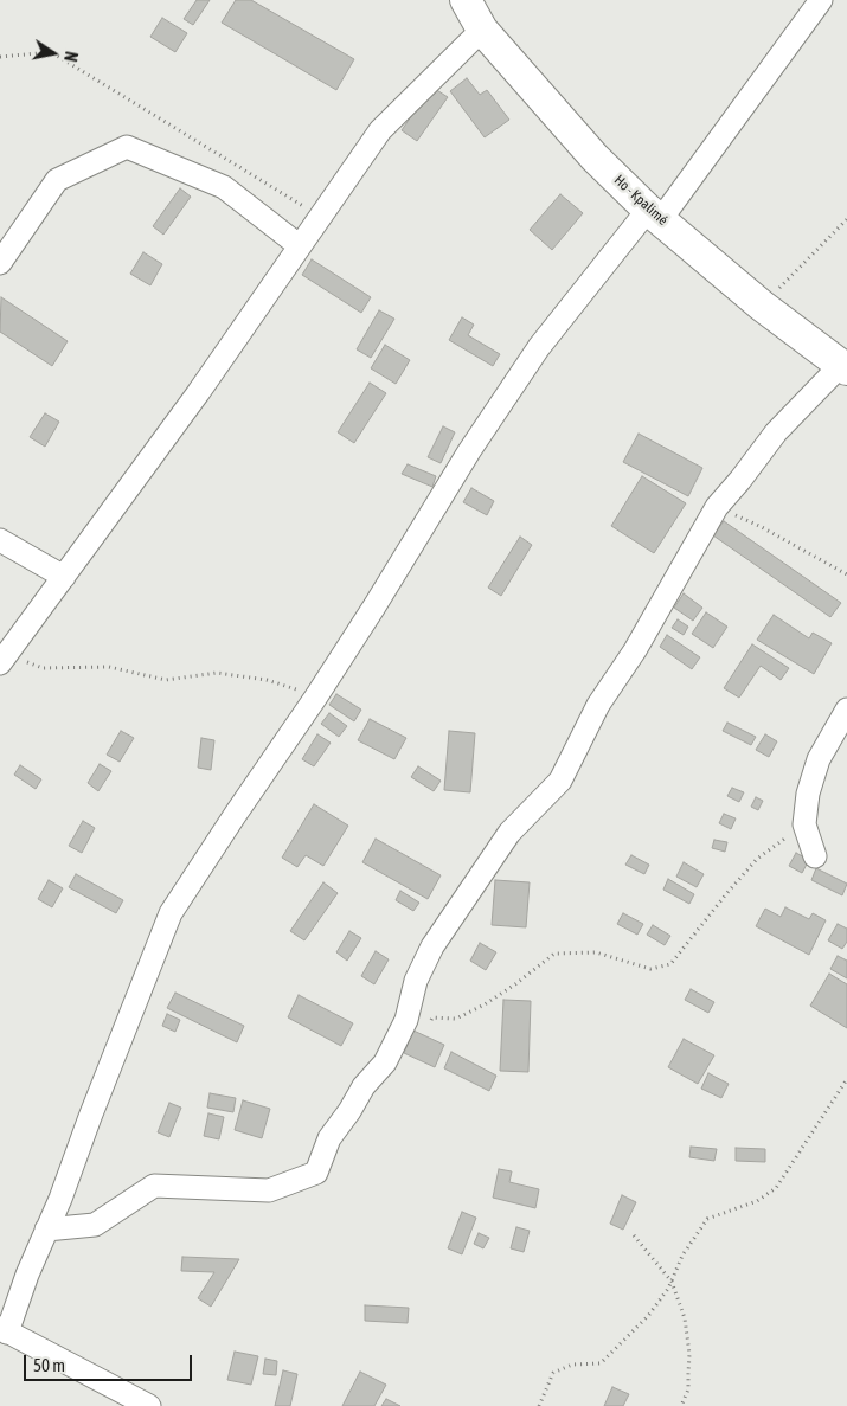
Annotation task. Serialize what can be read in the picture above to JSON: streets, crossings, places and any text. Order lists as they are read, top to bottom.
{
  "streets": {
    "main road": ["Ho - Kpalimé"]
  },
  "scale_bar": "50 m",
  "north": "right"
}
